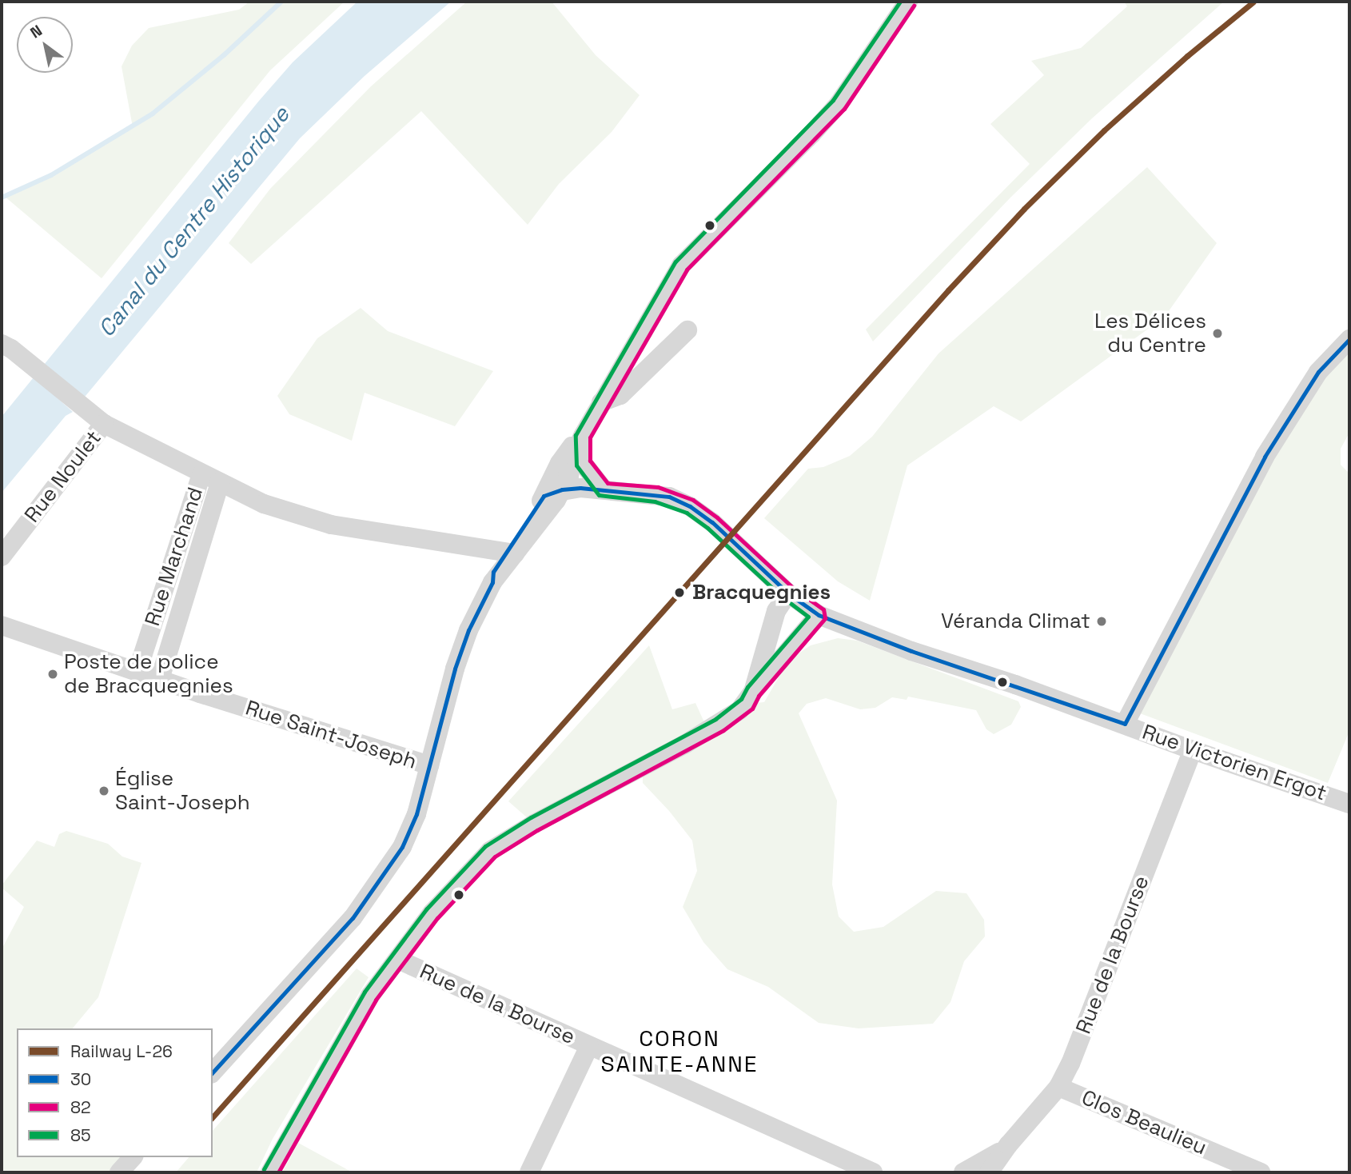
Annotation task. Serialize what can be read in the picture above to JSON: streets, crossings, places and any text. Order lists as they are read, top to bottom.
{
  "streets": {
    "street": [
      "Rue Noulet",
      "Rue Marchand",
      "Rue Saint-Joseph",
      "Rue Victorien Ergot",
      "Rue de la Bourse",
      "Clos Beaulieu"
    ]
  },
  "crossings": [
    ["Rue Marchand", "Rue Saint-Joseph"],
    ["Rue Victorien Ergot", "Rue de la Bourse"],
    ["Rue de la Bourse", "Clos Beaulieu"]
  ],
  "districts": ["CORON SAINTE-ANNE"],
  "water": ["Canal du Centre Historique"],
  "places": [
    "Les Délices du Centre",
    "Bracquegnies",
    "Véranda Climat",
    "Poste de police de Bracquegnies",
    "Église Saint-Joseph"
  ],
  "lines": [
    "rail line L-26",
    "transit line 85",
    "transit line 82",
    "transit line 30"
  ],
  "legend": [
    "Railway L-26",
    "30",
    "82",
    "85"
  ],
  "north": "top left"
}
